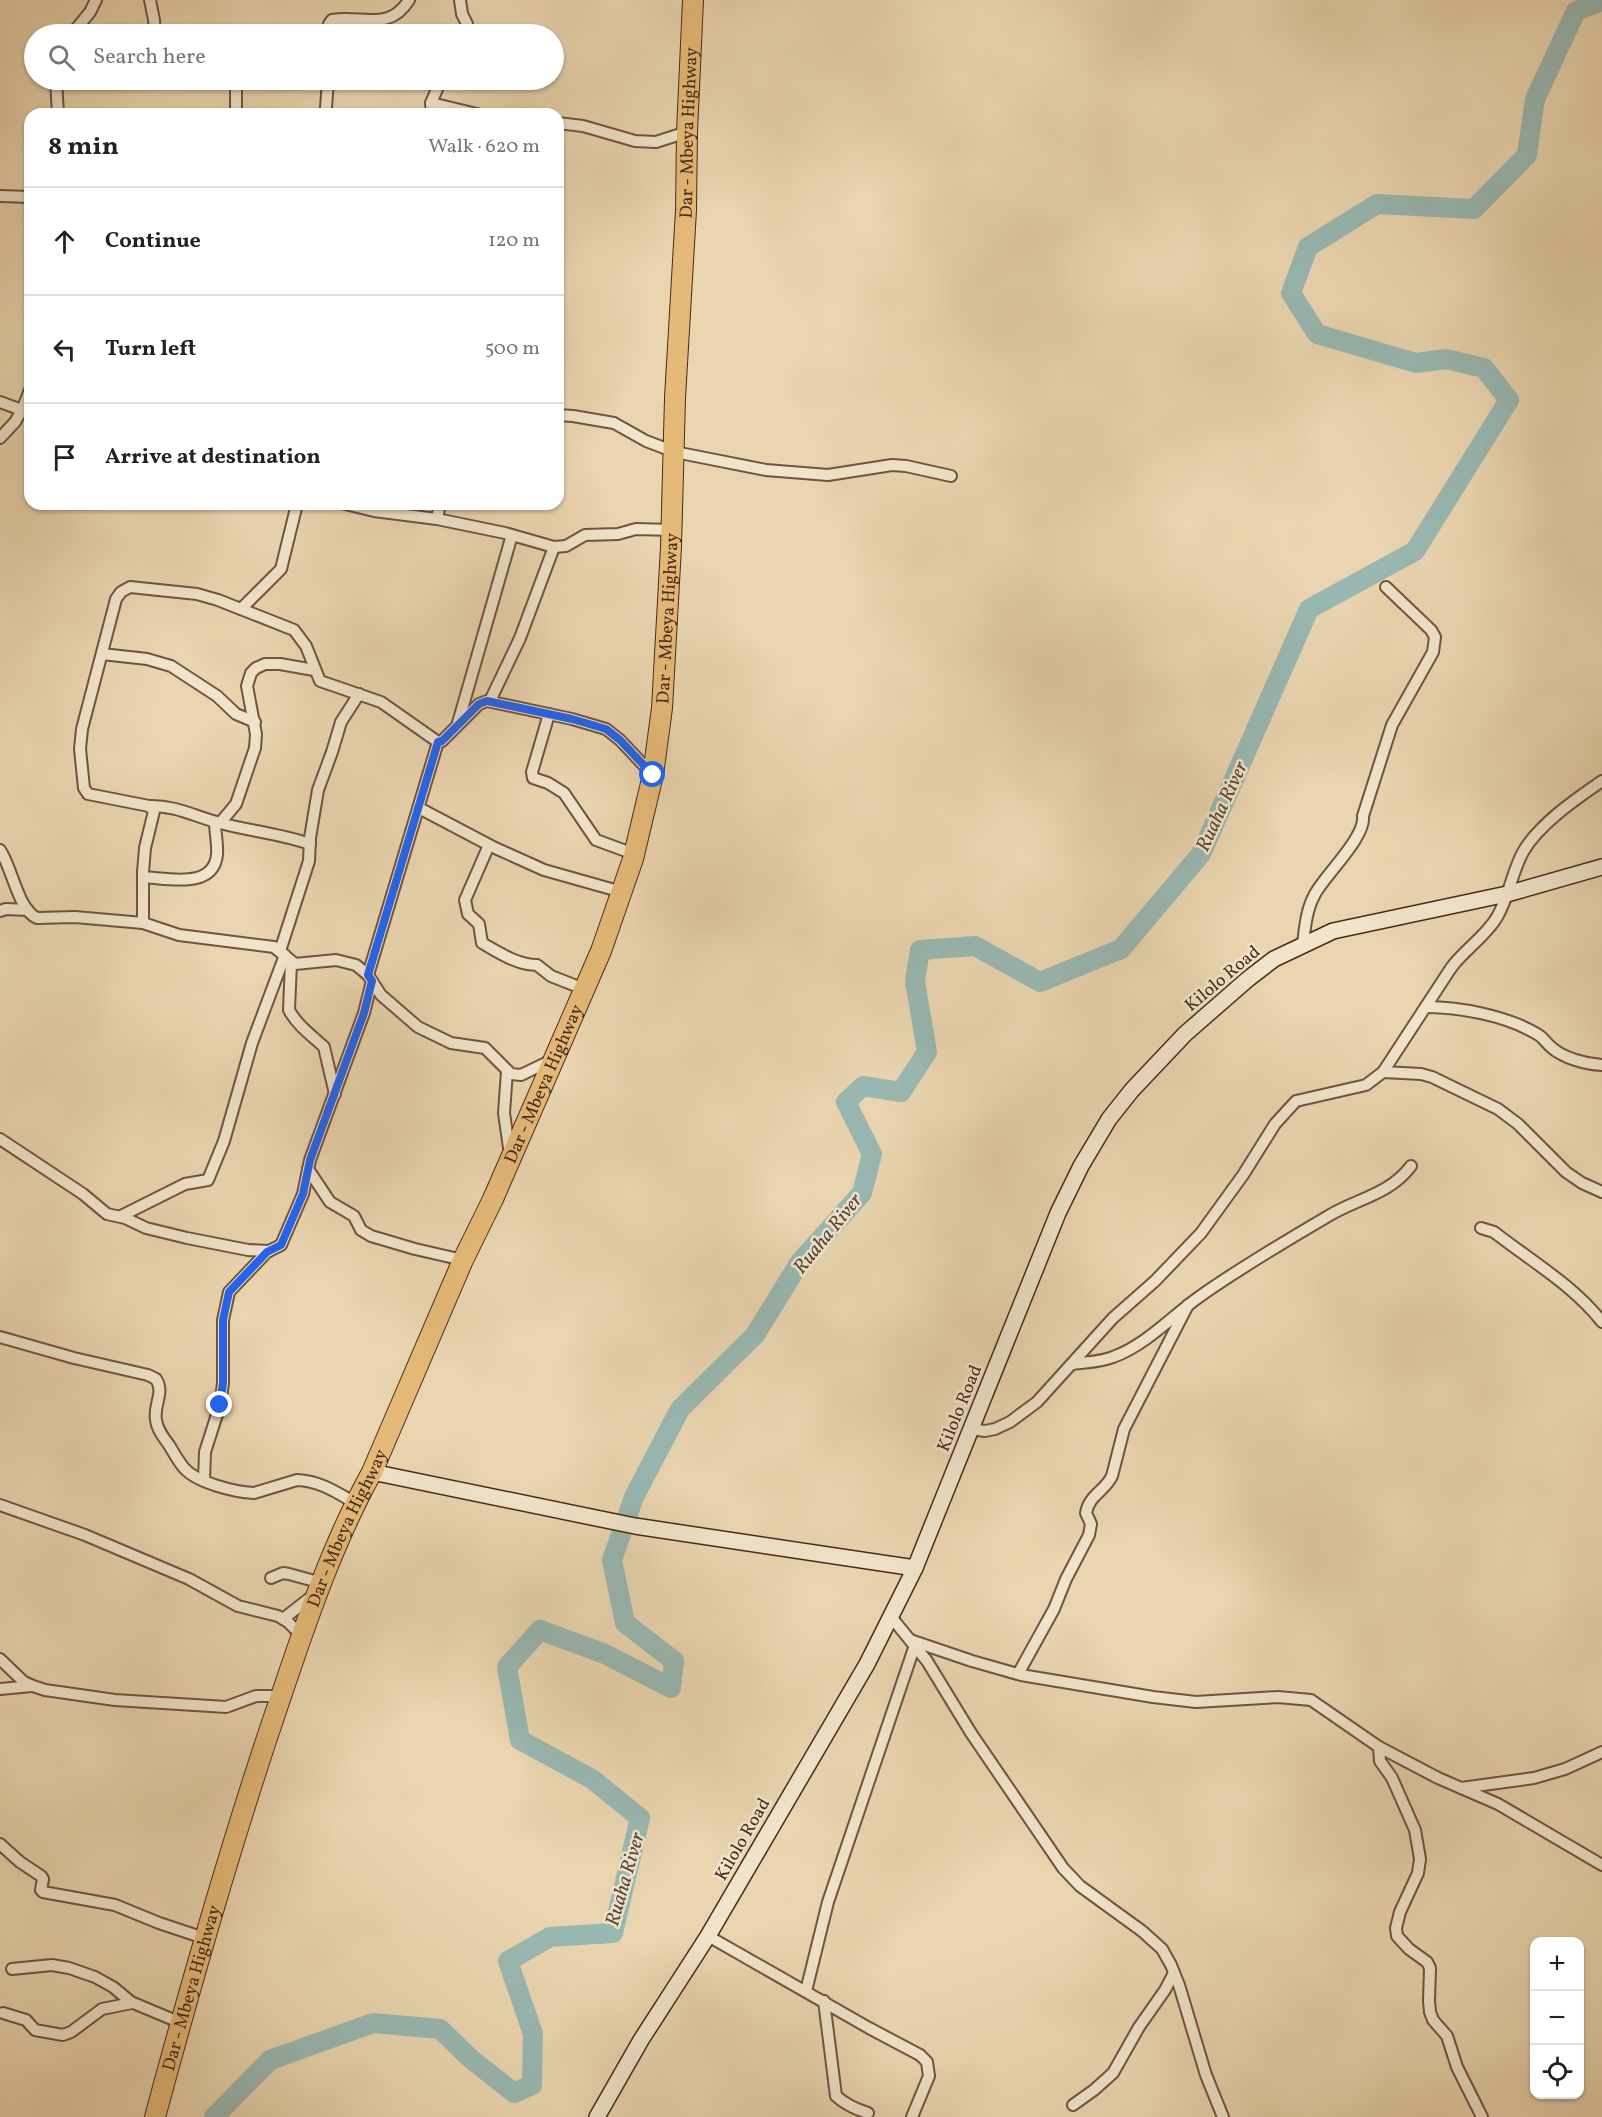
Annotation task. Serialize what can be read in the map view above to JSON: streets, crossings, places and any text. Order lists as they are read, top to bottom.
{
  "streets": {
    "highway": ["Dar - Mbeya Highway"],
    "main road": ["Kilolo Road"]
  },
  "water": ["Ruaha River"],
  "page": {
    "search": "Search here",
    "heading": ["8 min", "Walk · 620 m"],
    "list": [
      ["Continue", "120 m"],
      ["Turn left", "500 m"],
      "Arrive at destination"
    ],
    "map_buttons": ["+", "−"]
  }
}
